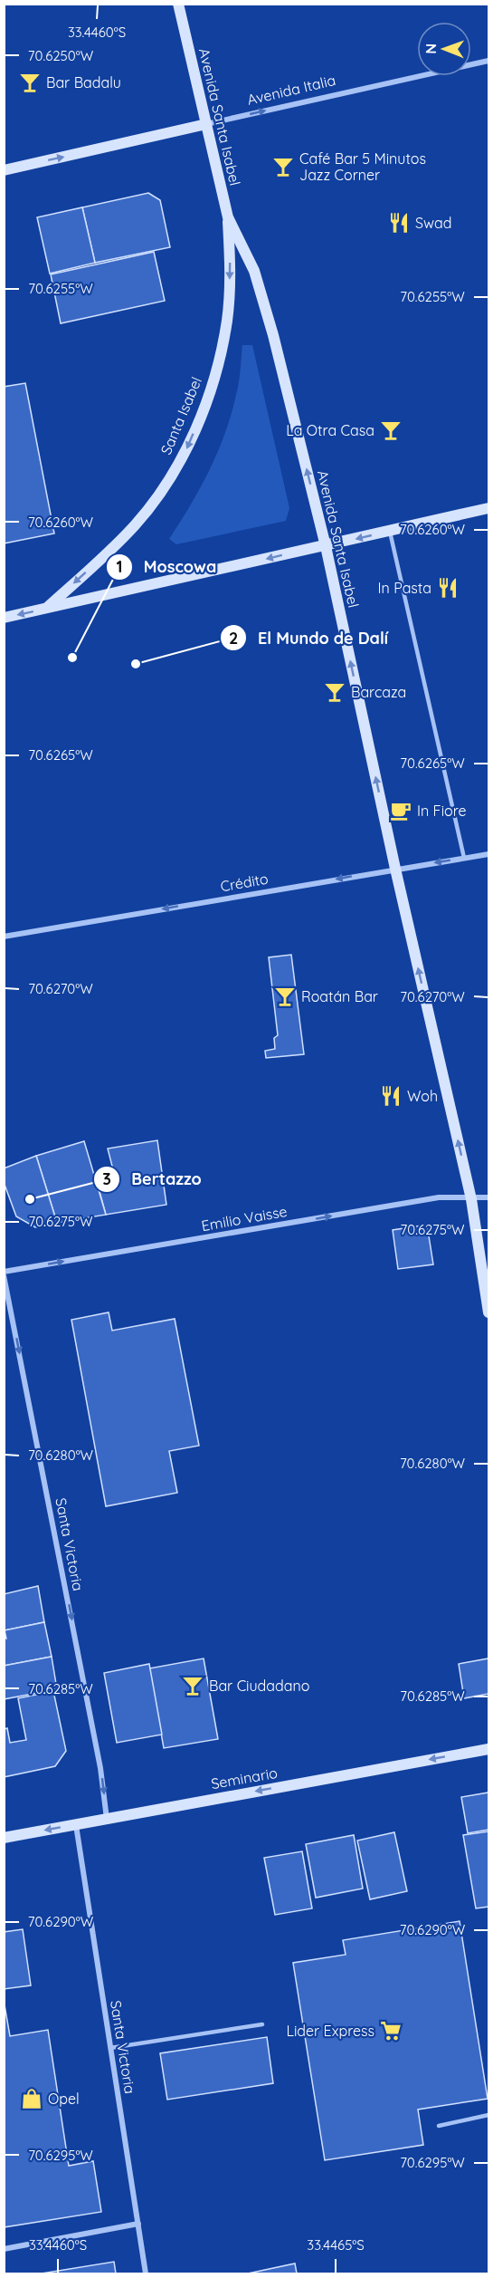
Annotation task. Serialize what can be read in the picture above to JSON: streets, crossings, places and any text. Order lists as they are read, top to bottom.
{
  "streets": {
    "street": [
      "Avenida Italia",
      "Avenida Santa Isabel",
      "Santa Isabel",
      "Crédito",
      "Emilio Vaisse",
      "Santa Victoria",
      "Seminario"
    ]
  },
  "crossings": [
    ["Avenida Italia", "Avenida Santa Isabel"],
    ["Avenida Santa Isabel", "Santa Isabel"],
    ["Avenida Santa Isabel", "Crédito"],
    ["Avenida Santa Isabel", "Emilio Vaisse"],
    ["Emilio Vaisse", "Santa Victoria"],
    ["Santa Victoria", "Seminario"]
  ],
  "one_way": [
    "Avenida Italia",
    "Avenida Santa Isabel",
    "Santa Isabel",
    "Crédito",
    "Emilio Vaisse",
    "Santa Victoria",
    "Seminario"
  ],
  "places": {
    "bar": [
      "Bar Badalu",
      "Café Bar 5 Minutos Jazz Corner",
      "La Otra Casa",
      "Barcaza",
      "Roatán Bar",
      "Bar Ciudadano"
    ],
    "restaurant": ["Swad", "In Pasta", "Woh"],
    "other": ["Moscowa", "El Mundo de Dalí", "Bertazzo"],
    "cafe": ["In Fiore"],
    "supermarket": ["Lider Express"],
    "shop": ["Opel"]
  },
  "north": "left",
  "coordinates": [
    "33.4460°S",
    "70.6250°W",
    "70.6255°W",
    "70.6260°W",
    "70.6265°W",
    "70.6270°W",
    "70.6275°W",
    "70.6280°W",
    "70.6285°W",
    "70.6290°W",
    "70.6295°W",
    "33.4465°S"
  ]
}
